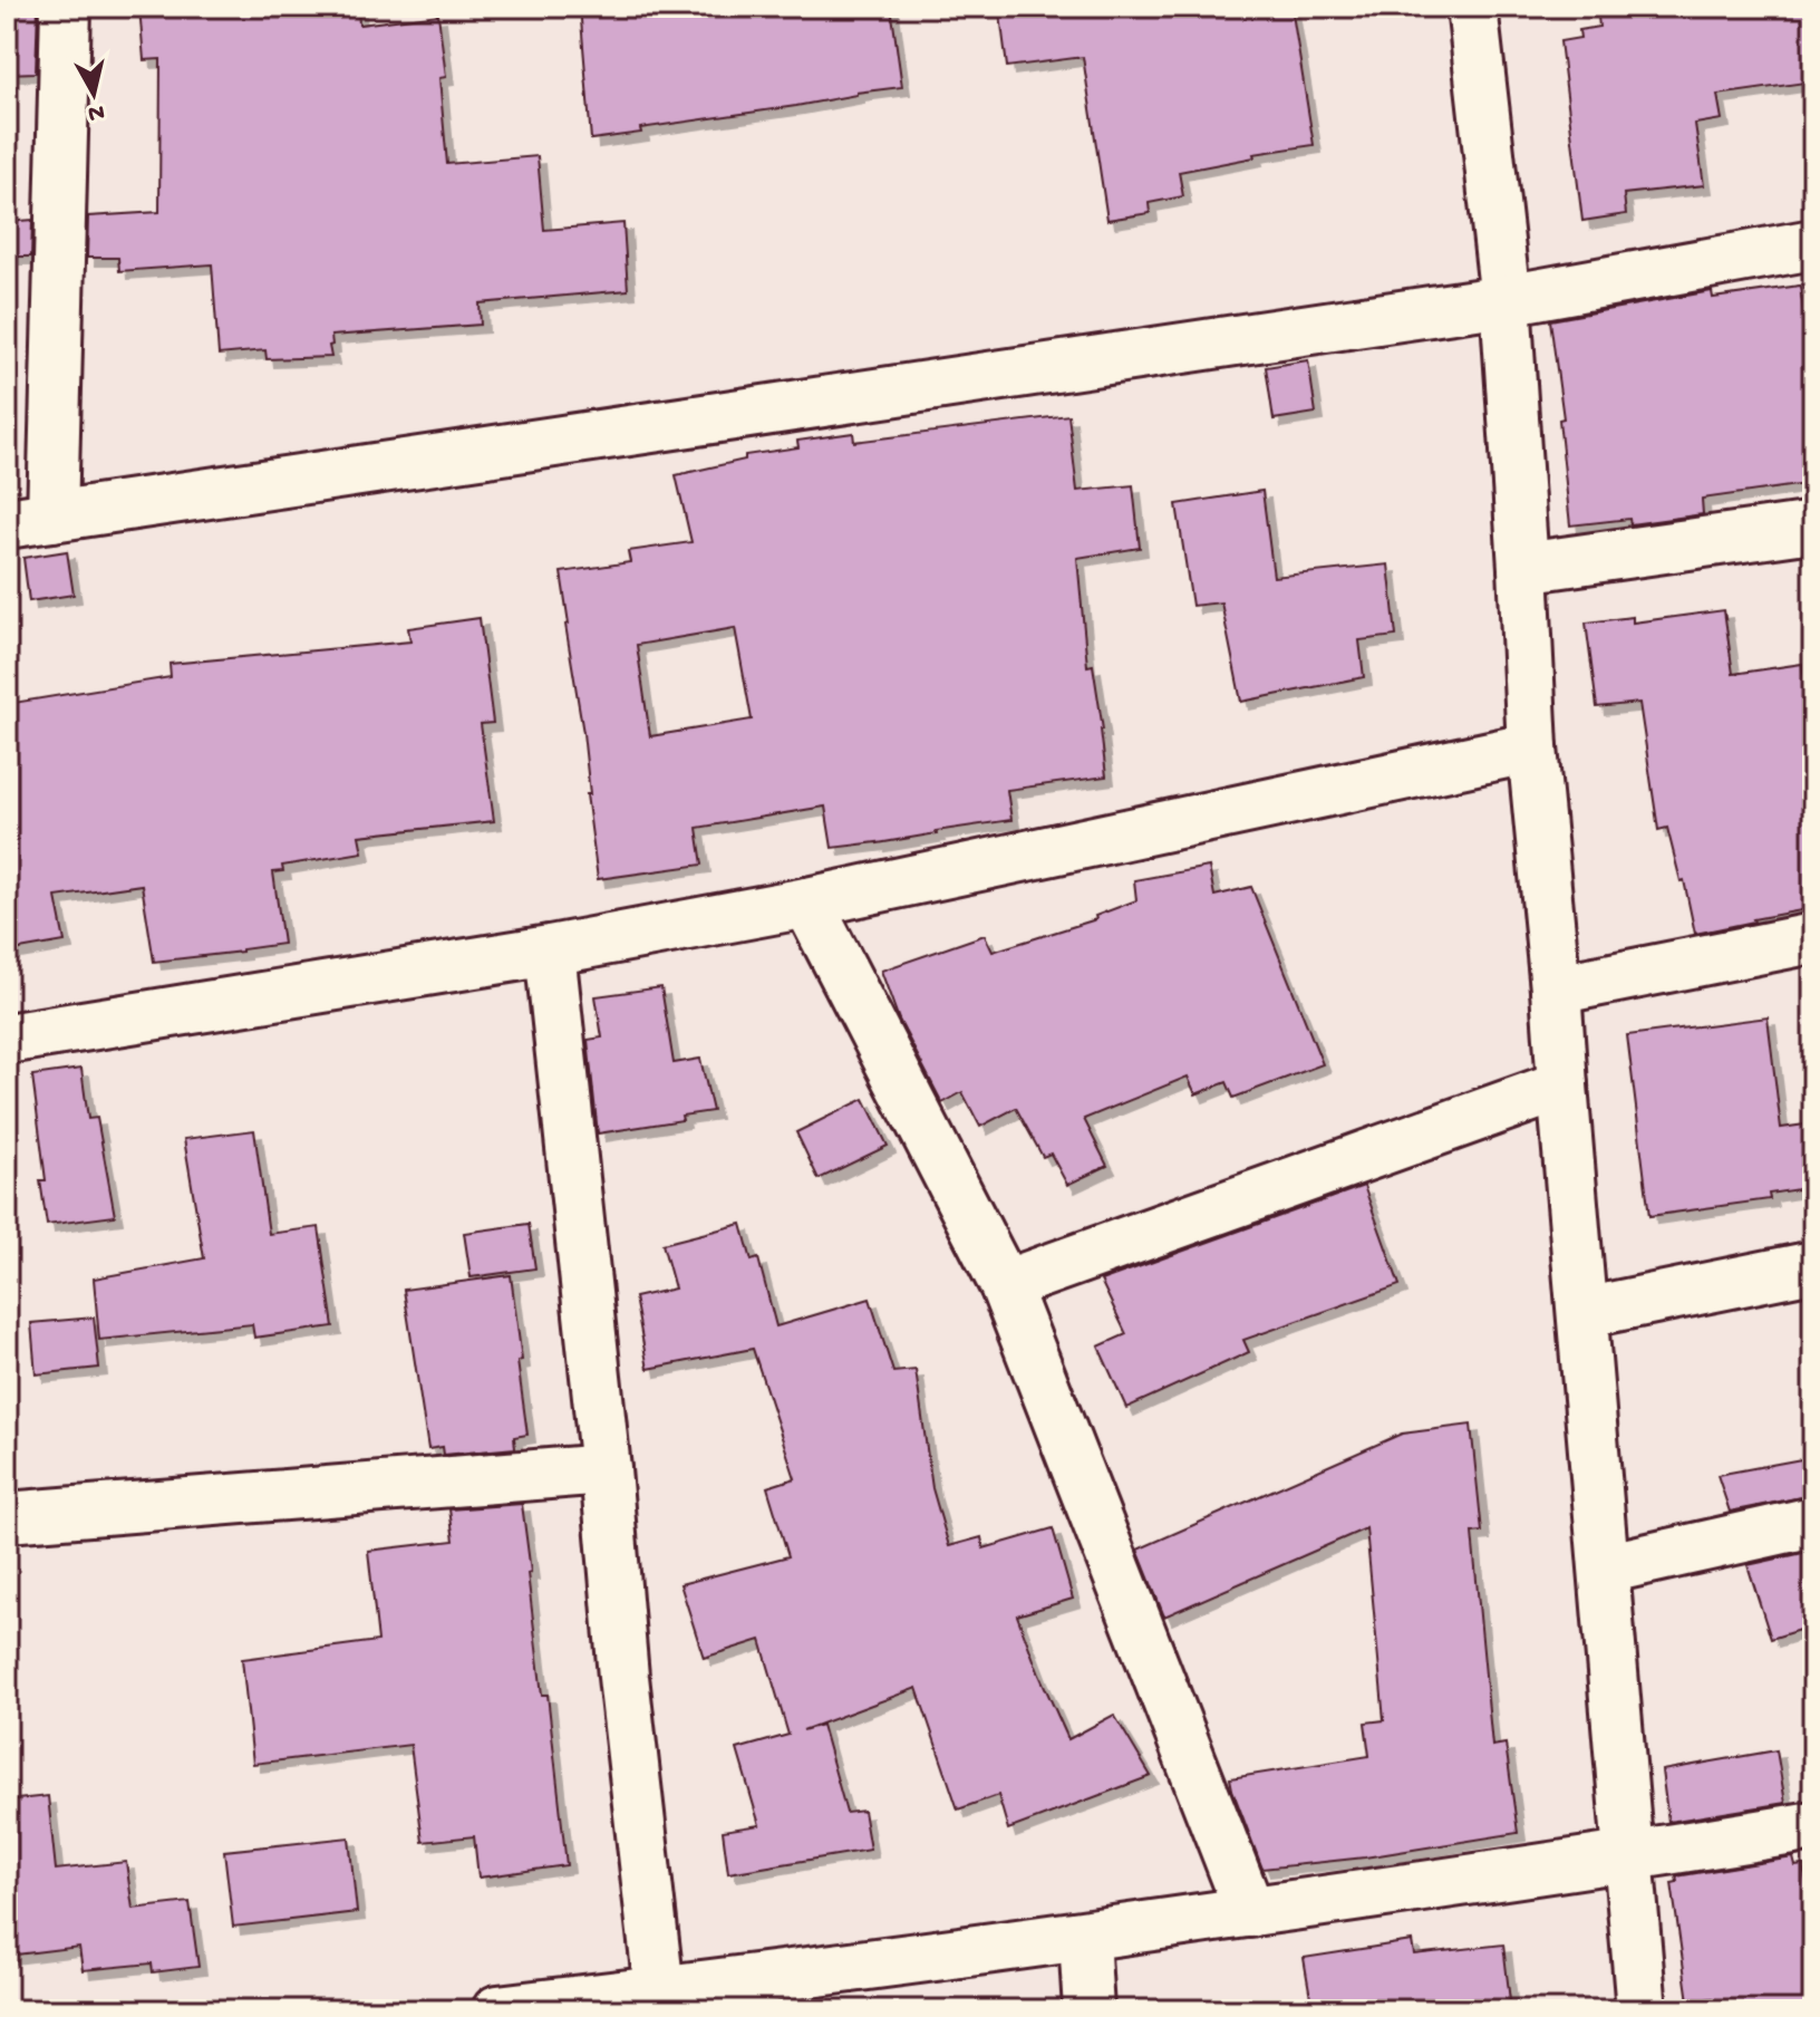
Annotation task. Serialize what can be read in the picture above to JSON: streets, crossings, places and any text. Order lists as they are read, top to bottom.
{
  "north": "bottom"
}
